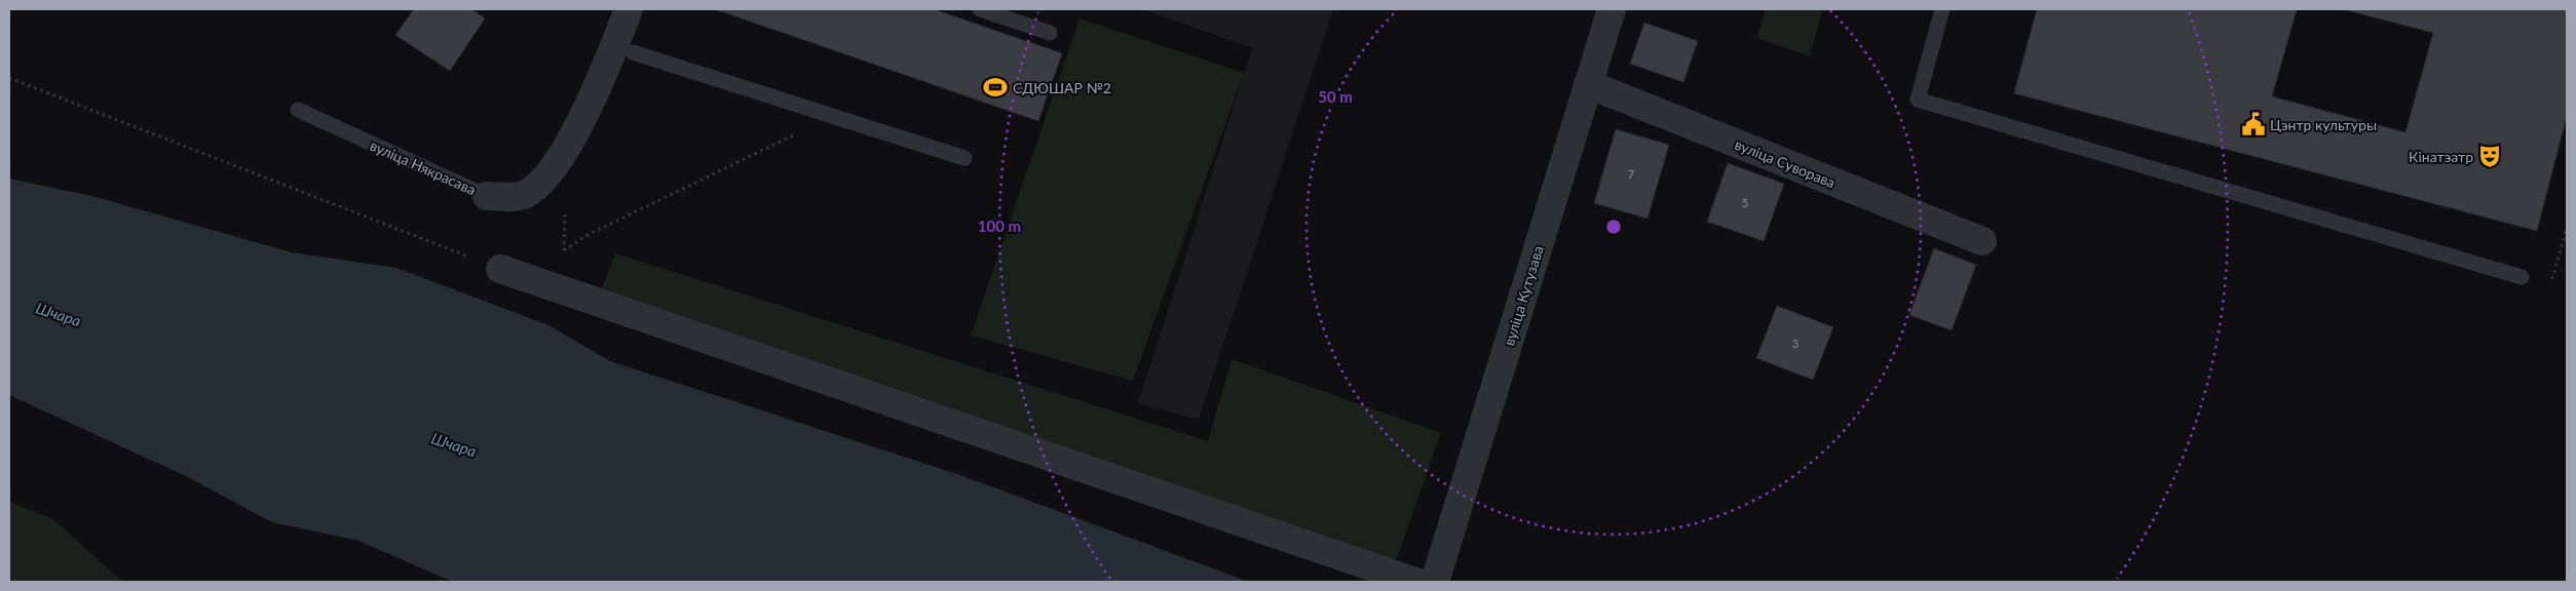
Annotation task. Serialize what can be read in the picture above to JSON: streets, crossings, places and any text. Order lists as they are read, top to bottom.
{
  "streets": {
    "street": ["вуліца Суворава", "вуліца Някрасава", "вуліца Кутузава"]
  },
  "crossings": [
    ["вуліца Суворава", "вуліца Кутузава"]
  ],
  "water": ["Шчара"],
  "places": {
    "sports": ["СДЮШАР №2"],
    "public building": ["Цэнтр культуры"],
    "theatre": ["Кінатэатр"]
  },
  "house_numbers": ["7", "5", "3"],
  "rings": ["50 m", "100 m"]
}
